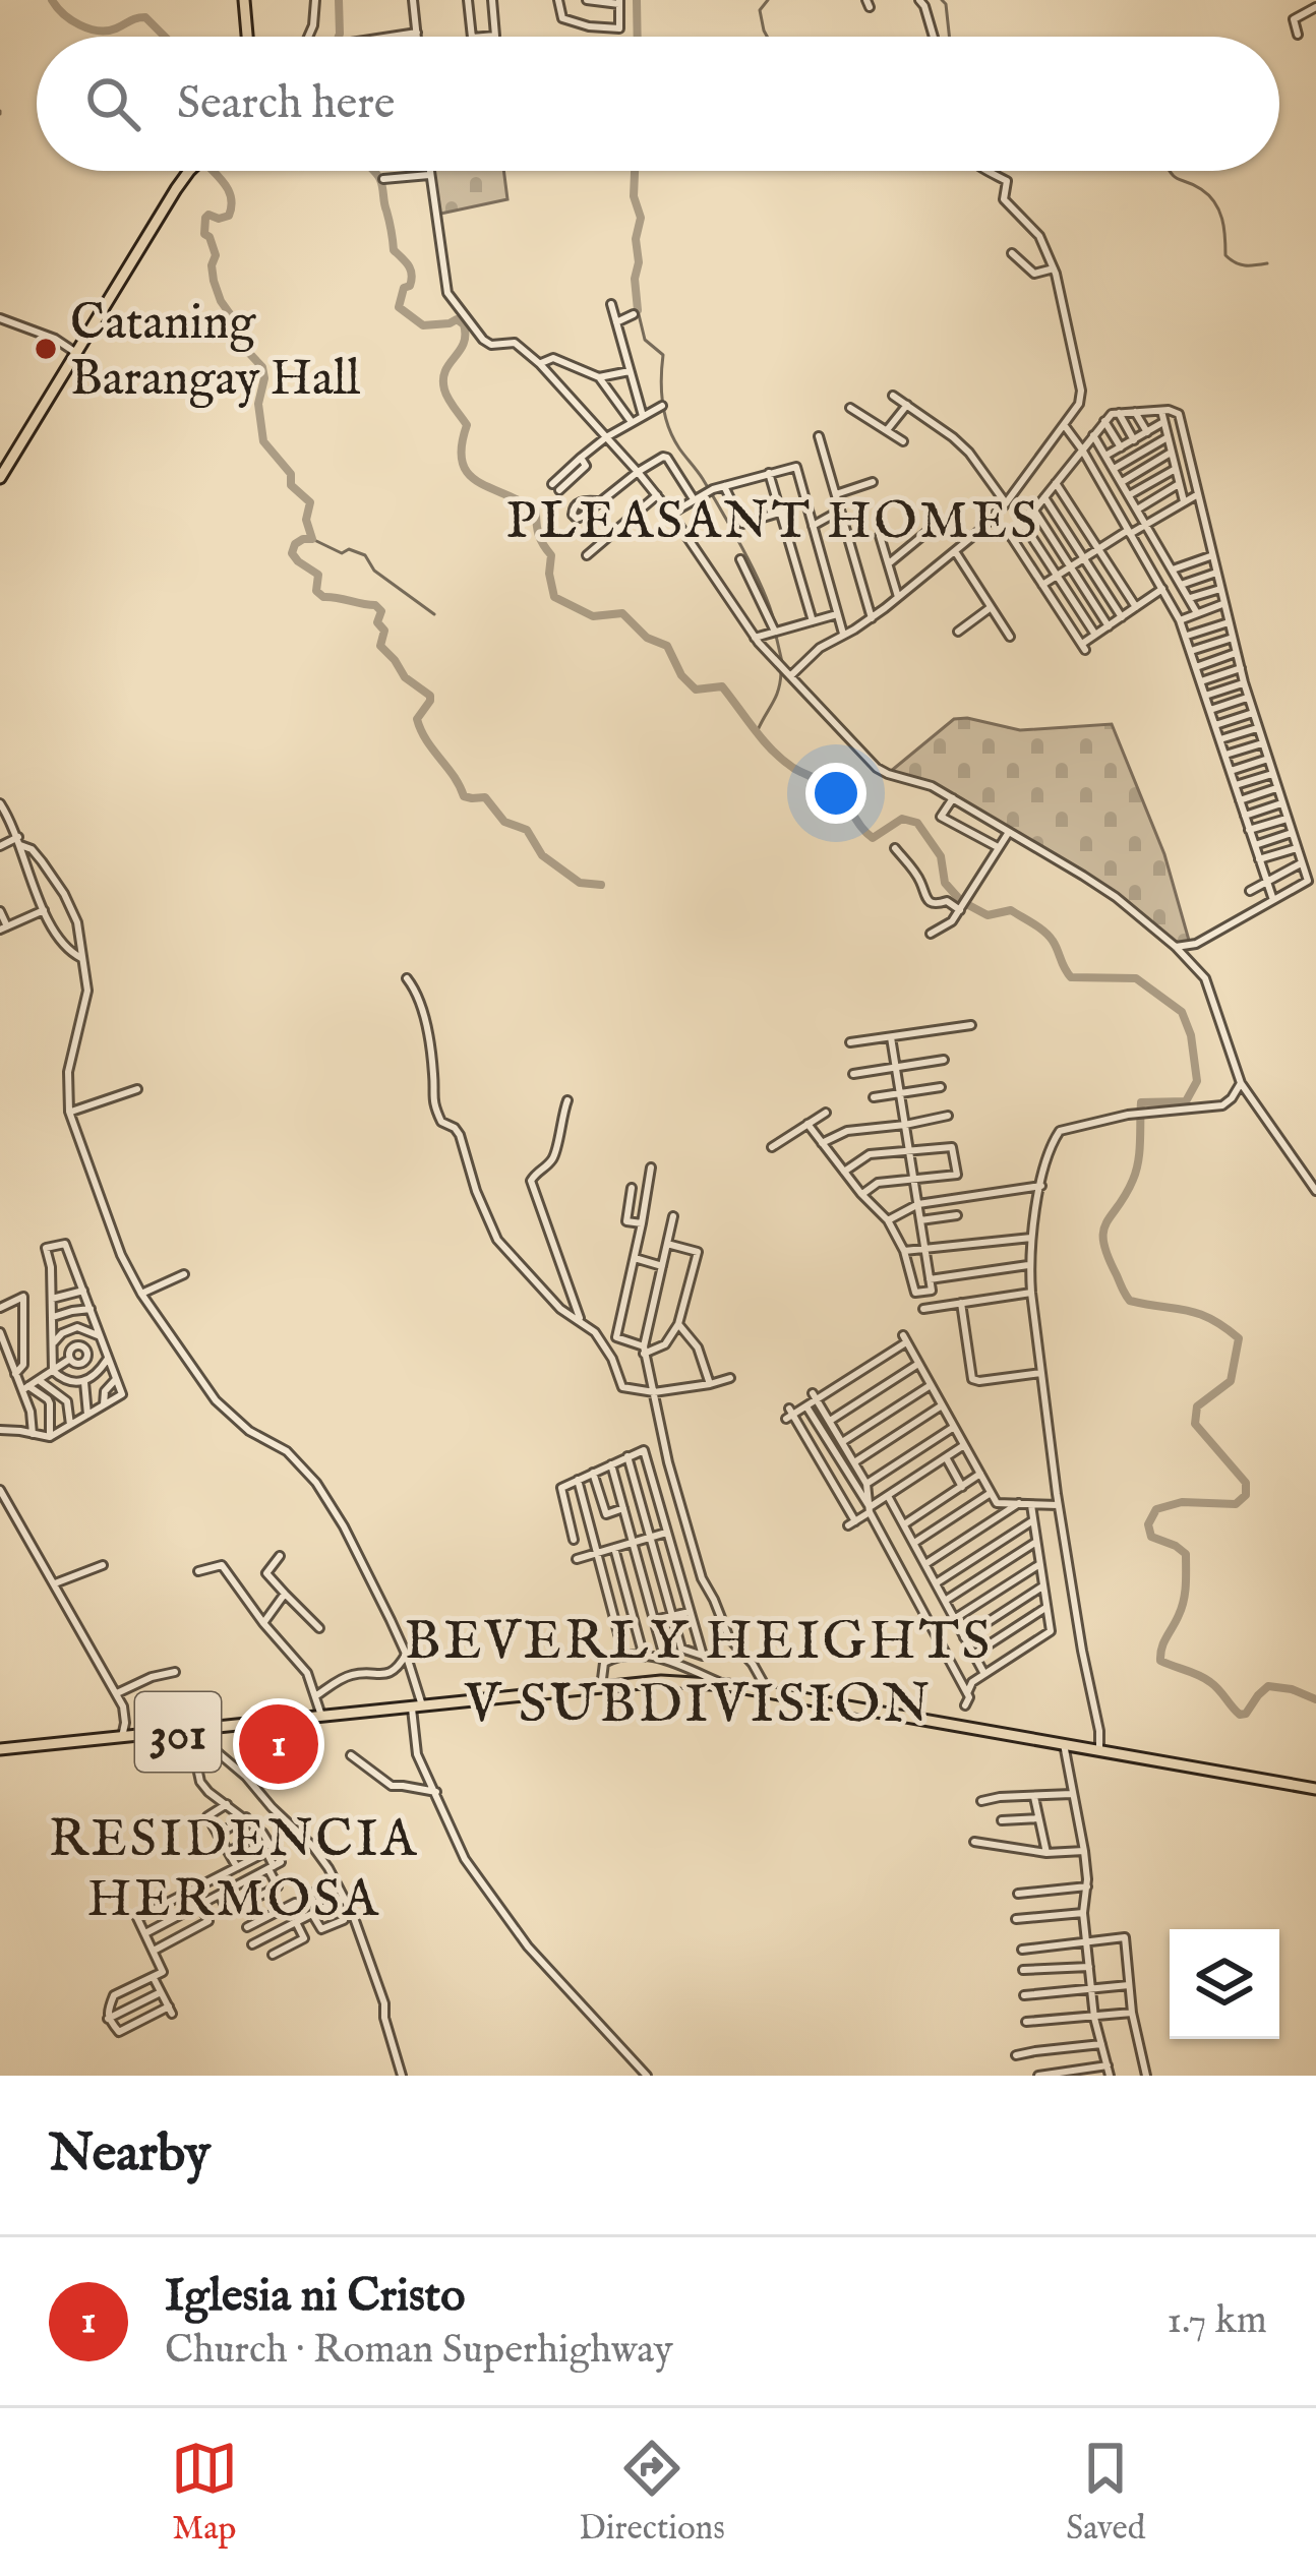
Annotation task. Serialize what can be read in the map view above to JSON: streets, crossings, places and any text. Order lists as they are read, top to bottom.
{
  "streets": {
    "main road": ["301"]
  },
  "districts": ["PLEASANT HOMES", "BEVERLY HEIGHTS V SUBDIVISION", "RESIDENCIA HERMOSA"],
  "places": ["Cataning Barangay Hall"],
  "page": {
    "search": "Search here",
    "pins": "1",
    "heading": "Nearby",
    "list": [
      {
        "mark": "1",
        "name": "Iglesia ni Cristo",
        "note": "Church · Roman Superhighway",
        "value": "1.7 km"
      }
    ],
    "nav": ["Map", "Directions", "Saved"]
  }
}
